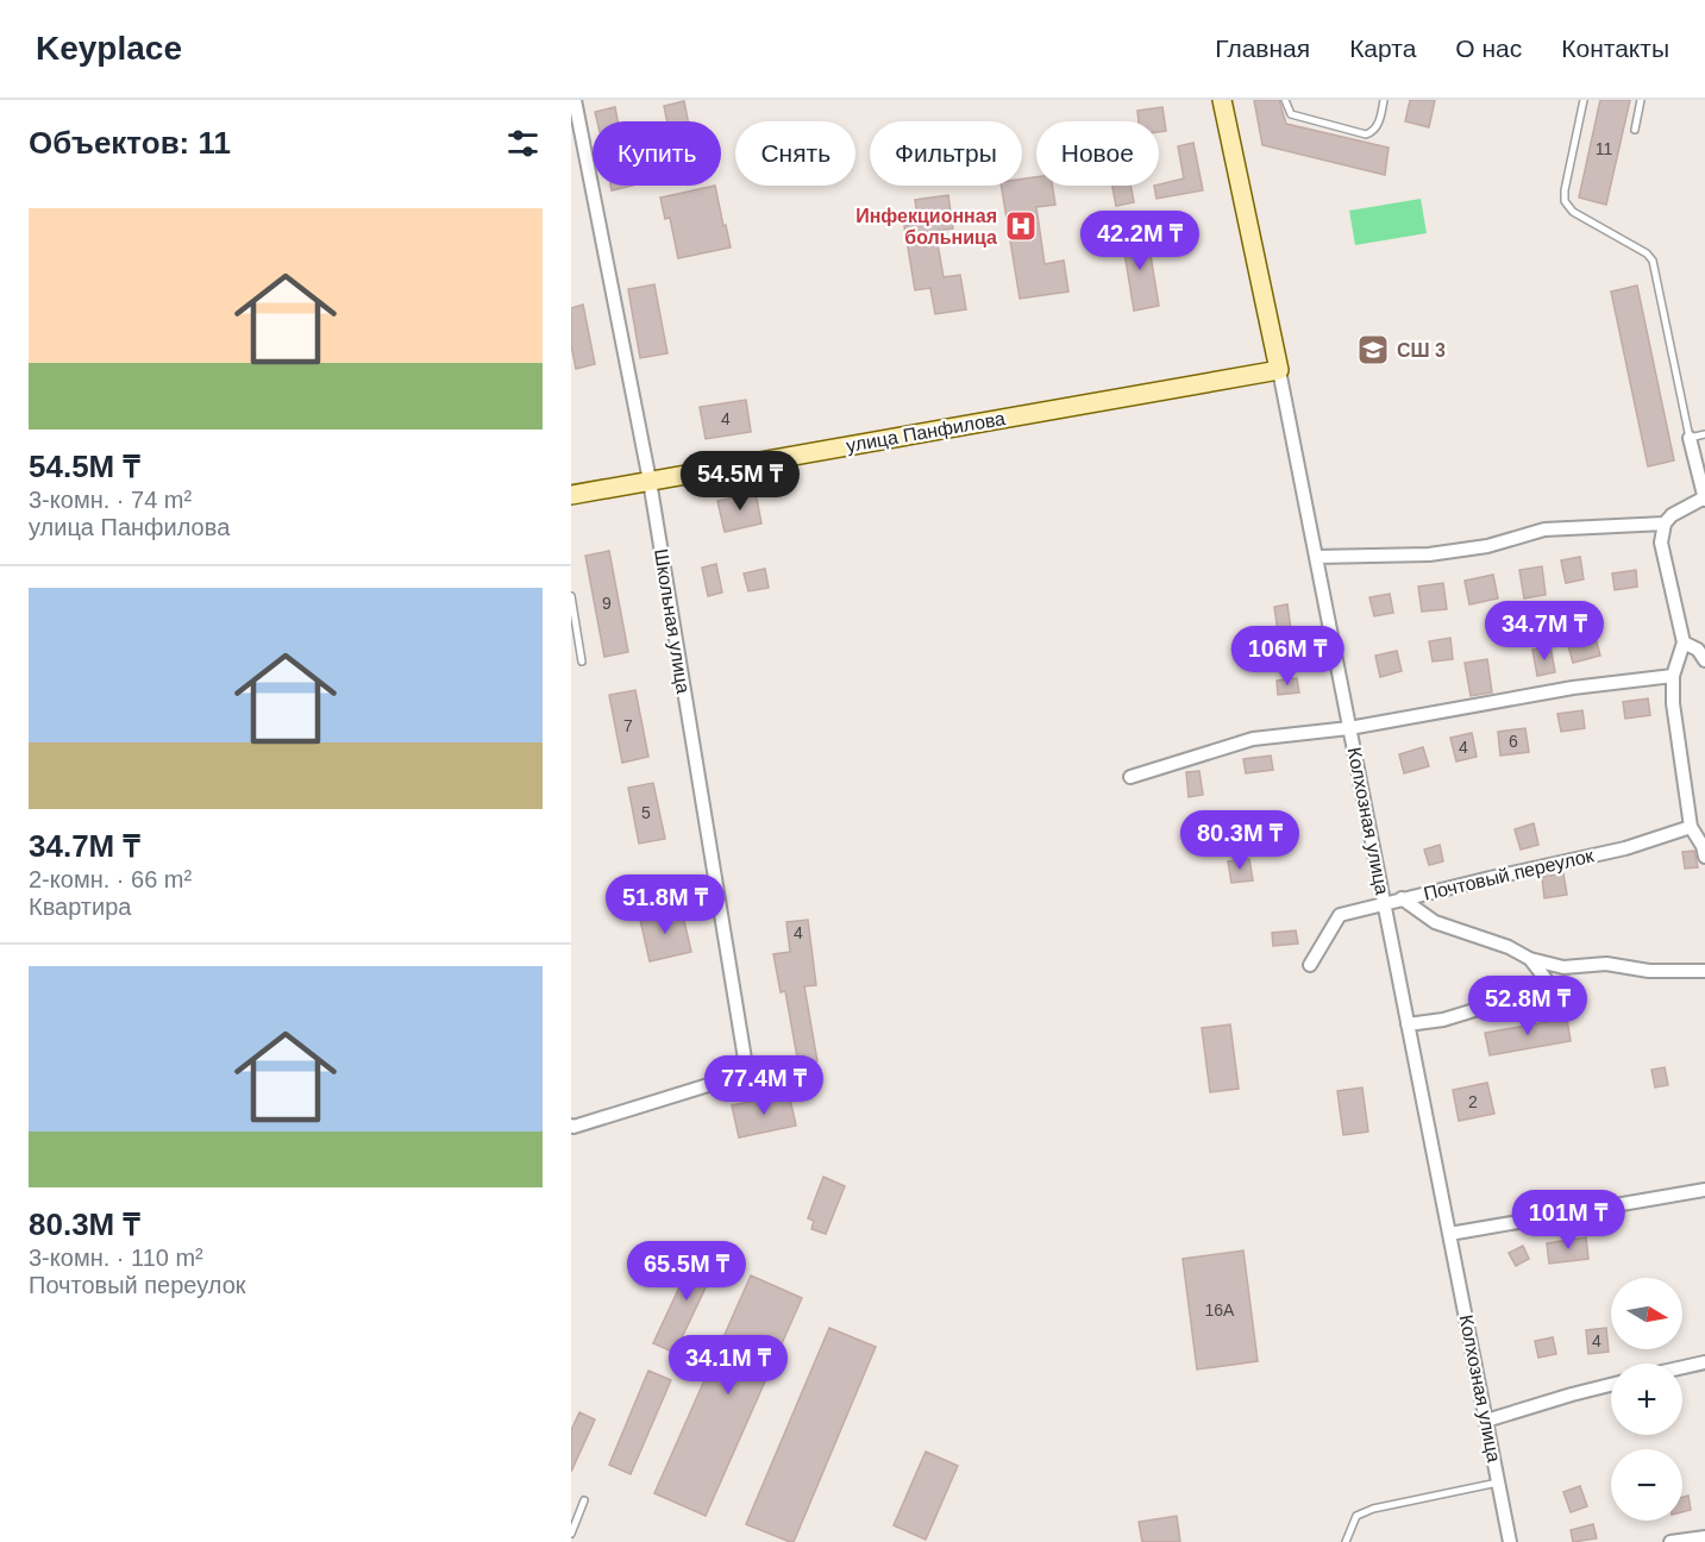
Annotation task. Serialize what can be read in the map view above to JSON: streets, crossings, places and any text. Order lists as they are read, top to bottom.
{
  "streets": {
    "street": [
      "улица Панфилова",
      "Школьная улица",
      "Колхозная улица",
      "Почтовый переулок"
    ]
  },
  "crossings": [
    ["улица Панфилова", "Школьная улица"],
    ["улица Панфилова", "Колхозная улица"],
    ["Колхозная улица", "Почтовый переулок"]
  ],
  "places": {
    "hospital": ["Инфекционная больница"],
    "school or university": ["СШ 3"]
  },
  "house_numbers": [
    "11",
    "4",
    "9",
    "7",
    "6",
    "4",
    "5",
    "4",
    "2",
    "16А",
    "4"
  ],
  "north": "right",
  "page": {
    "header": "Keyplace",
    "nav": [
      "Главная",
      "Карта",
      "О нас",
      "Контакты"
    ],
    "heading": "Объектов: 11",
    "chip": [
      "Купить",
      "Снять",
      "Фильтры",
      "Новое"
    ],
    "list": [
      {
        "name": "54.5M ₸",
        "note": "3-комн. · 74 m² · улица Панфилова"
      },
      {
        "name": "34.7M ₸",
        "note": "2-комн. · 66 m² · Квартира"
      },
      {
        "name": "80.3M ₸",
        "note": "3-комн. · 110 m² · Почтовый переулок"
      }
    ],
    "price": [
      "42.2M ₸",
      "54.5M ₸",
      "34.7M ₸",
      "106M ₸",
      "80.3M ₸",
      "51.8M ₸",
      "52.8M ₸",
      "77.4M ₸",
      "101M ₸",
      "65.5M ₸",
      "34.1M ₸"
    ],
    "map_buttons": ["+", "−"]
  }
}
